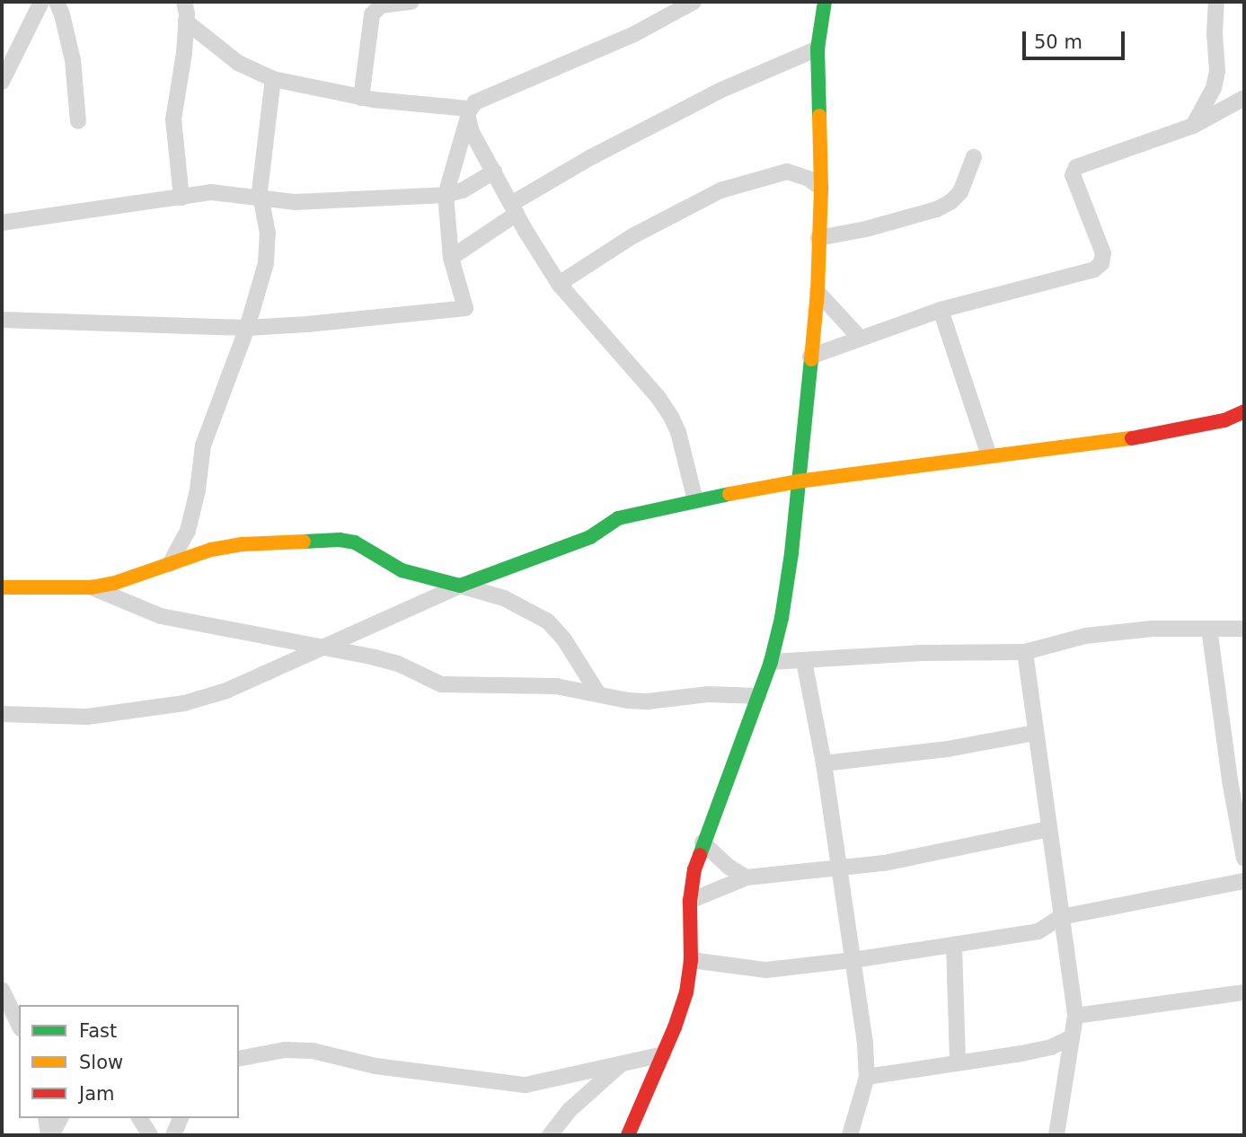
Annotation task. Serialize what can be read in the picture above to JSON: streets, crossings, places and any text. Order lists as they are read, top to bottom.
{
  "legend": ["Fast", "Slow", "Jam"],
  "scale_bar": "50 m"
}
